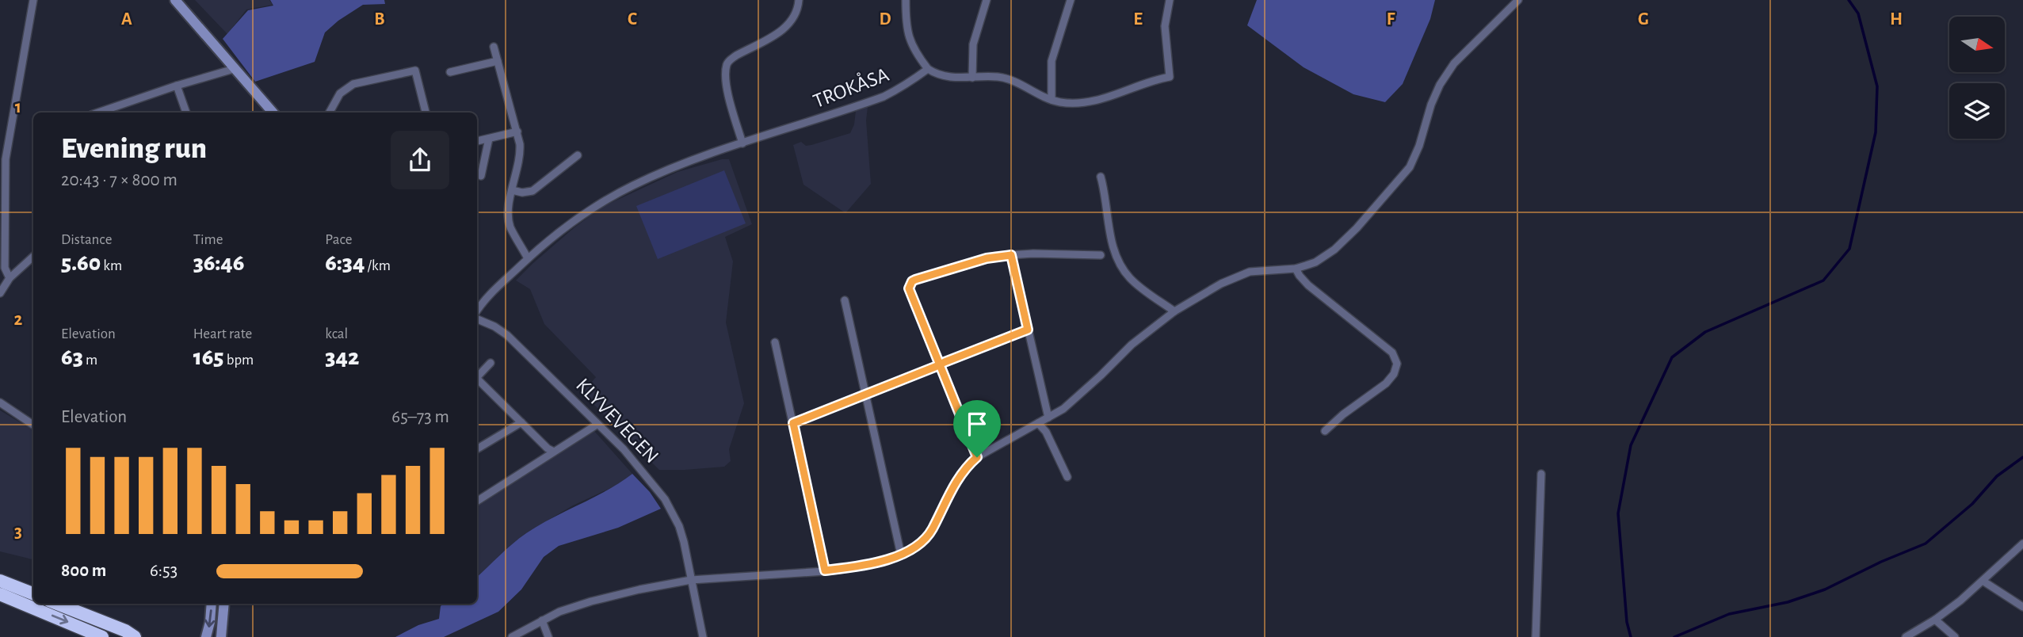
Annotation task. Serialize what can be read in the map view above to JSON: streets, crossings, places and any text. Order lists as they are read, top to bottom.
{
  "streets": {
    "street": ["TROKÅSA", "KLYVEVEGEN"]
  },
  "north": "right",
  "page": {
    "heading": ["Evening run", "20:43 · 7 × 800 m"],
    "stats": [
      ["Distance", "5.60 km"],
      ["Time", "36:46"],
      ["Pace", "6:34 /km"],
      ["Elevation", "63 m"],
      ["Heart rate", "165 bpm"],
      ["kcal", "342"]
    ],
    "chart": ["Elevation", "65–73 m"],
    "list": [
      {
        "name": "800 m",
        "note": "6:53"
      }
    ]
  },
  "grid": {
    "columns": [
      "A",
      "B",
      "C",
      "D",
      "E",
      "F",
      "G",
      "H"
    ],
    "rows": ["1", "2", "3"]
  }
}
